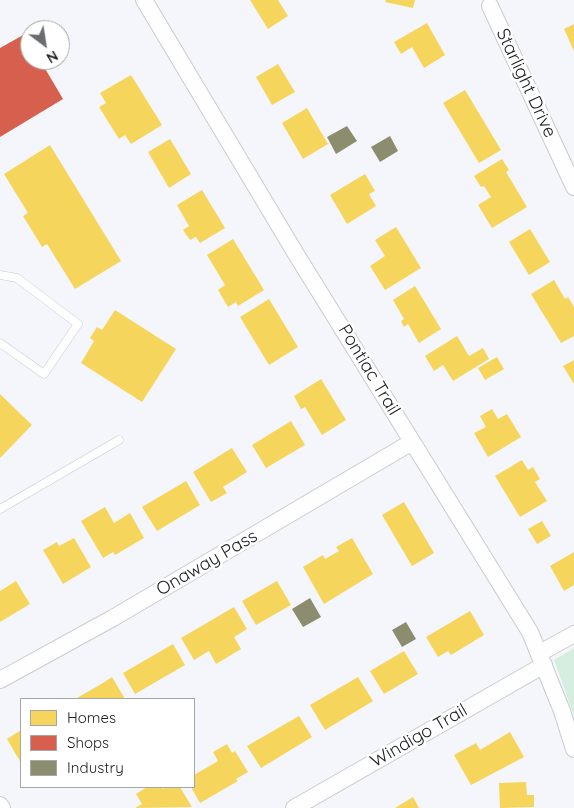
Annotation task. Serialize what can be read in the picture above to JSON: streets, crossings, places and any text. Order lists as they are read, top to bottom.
{
  "streets": {
    "street": [
      "Starlight Drive",
      "Pontiac Trail",
      "Onaway Pass",
      "Windigo Trail"
    ]
  },
  "crossings": [
    ["Pontiac Trail", "Onaway Pass"],
    ["Pontiac Trail", "Windigo Trail"]
  ],
  "legend": ["Homes", "Shops", "Industry"],
  "north": "bottom right"
}
